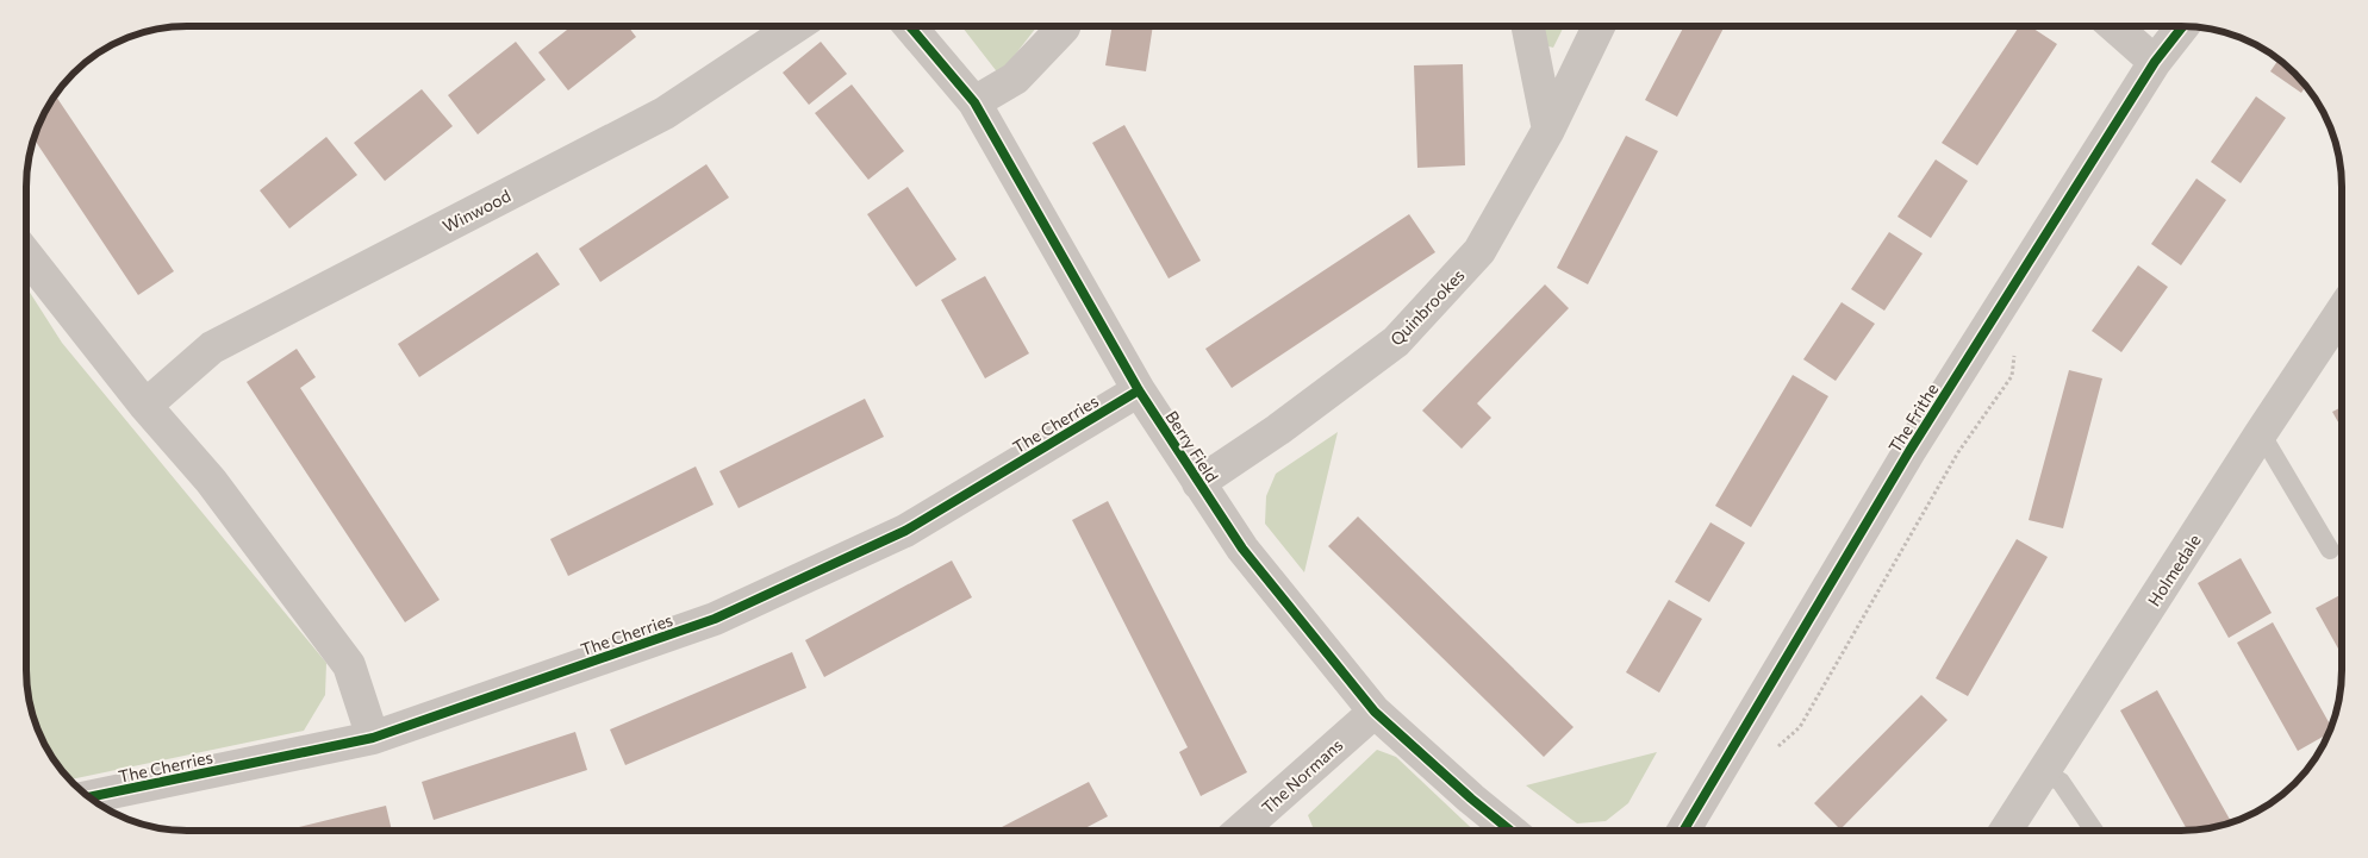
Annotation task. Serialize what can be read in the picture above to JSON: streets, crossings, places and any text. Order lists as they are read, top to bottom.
{
  "streets": {
    "street": [
      "Winwood",
      "Quinbrookes",
      "The Frithe",
      "The Cherries",
      "Berry Field",
      "Holmedale",
      "The Normans"
    ]
  },
  "crossings": [
    ["Quinbrookes", "Berry Field"],
    ["The Cherries", "Berry Field"],
    ["Berry Field", "The Normans"]
  ]
}
